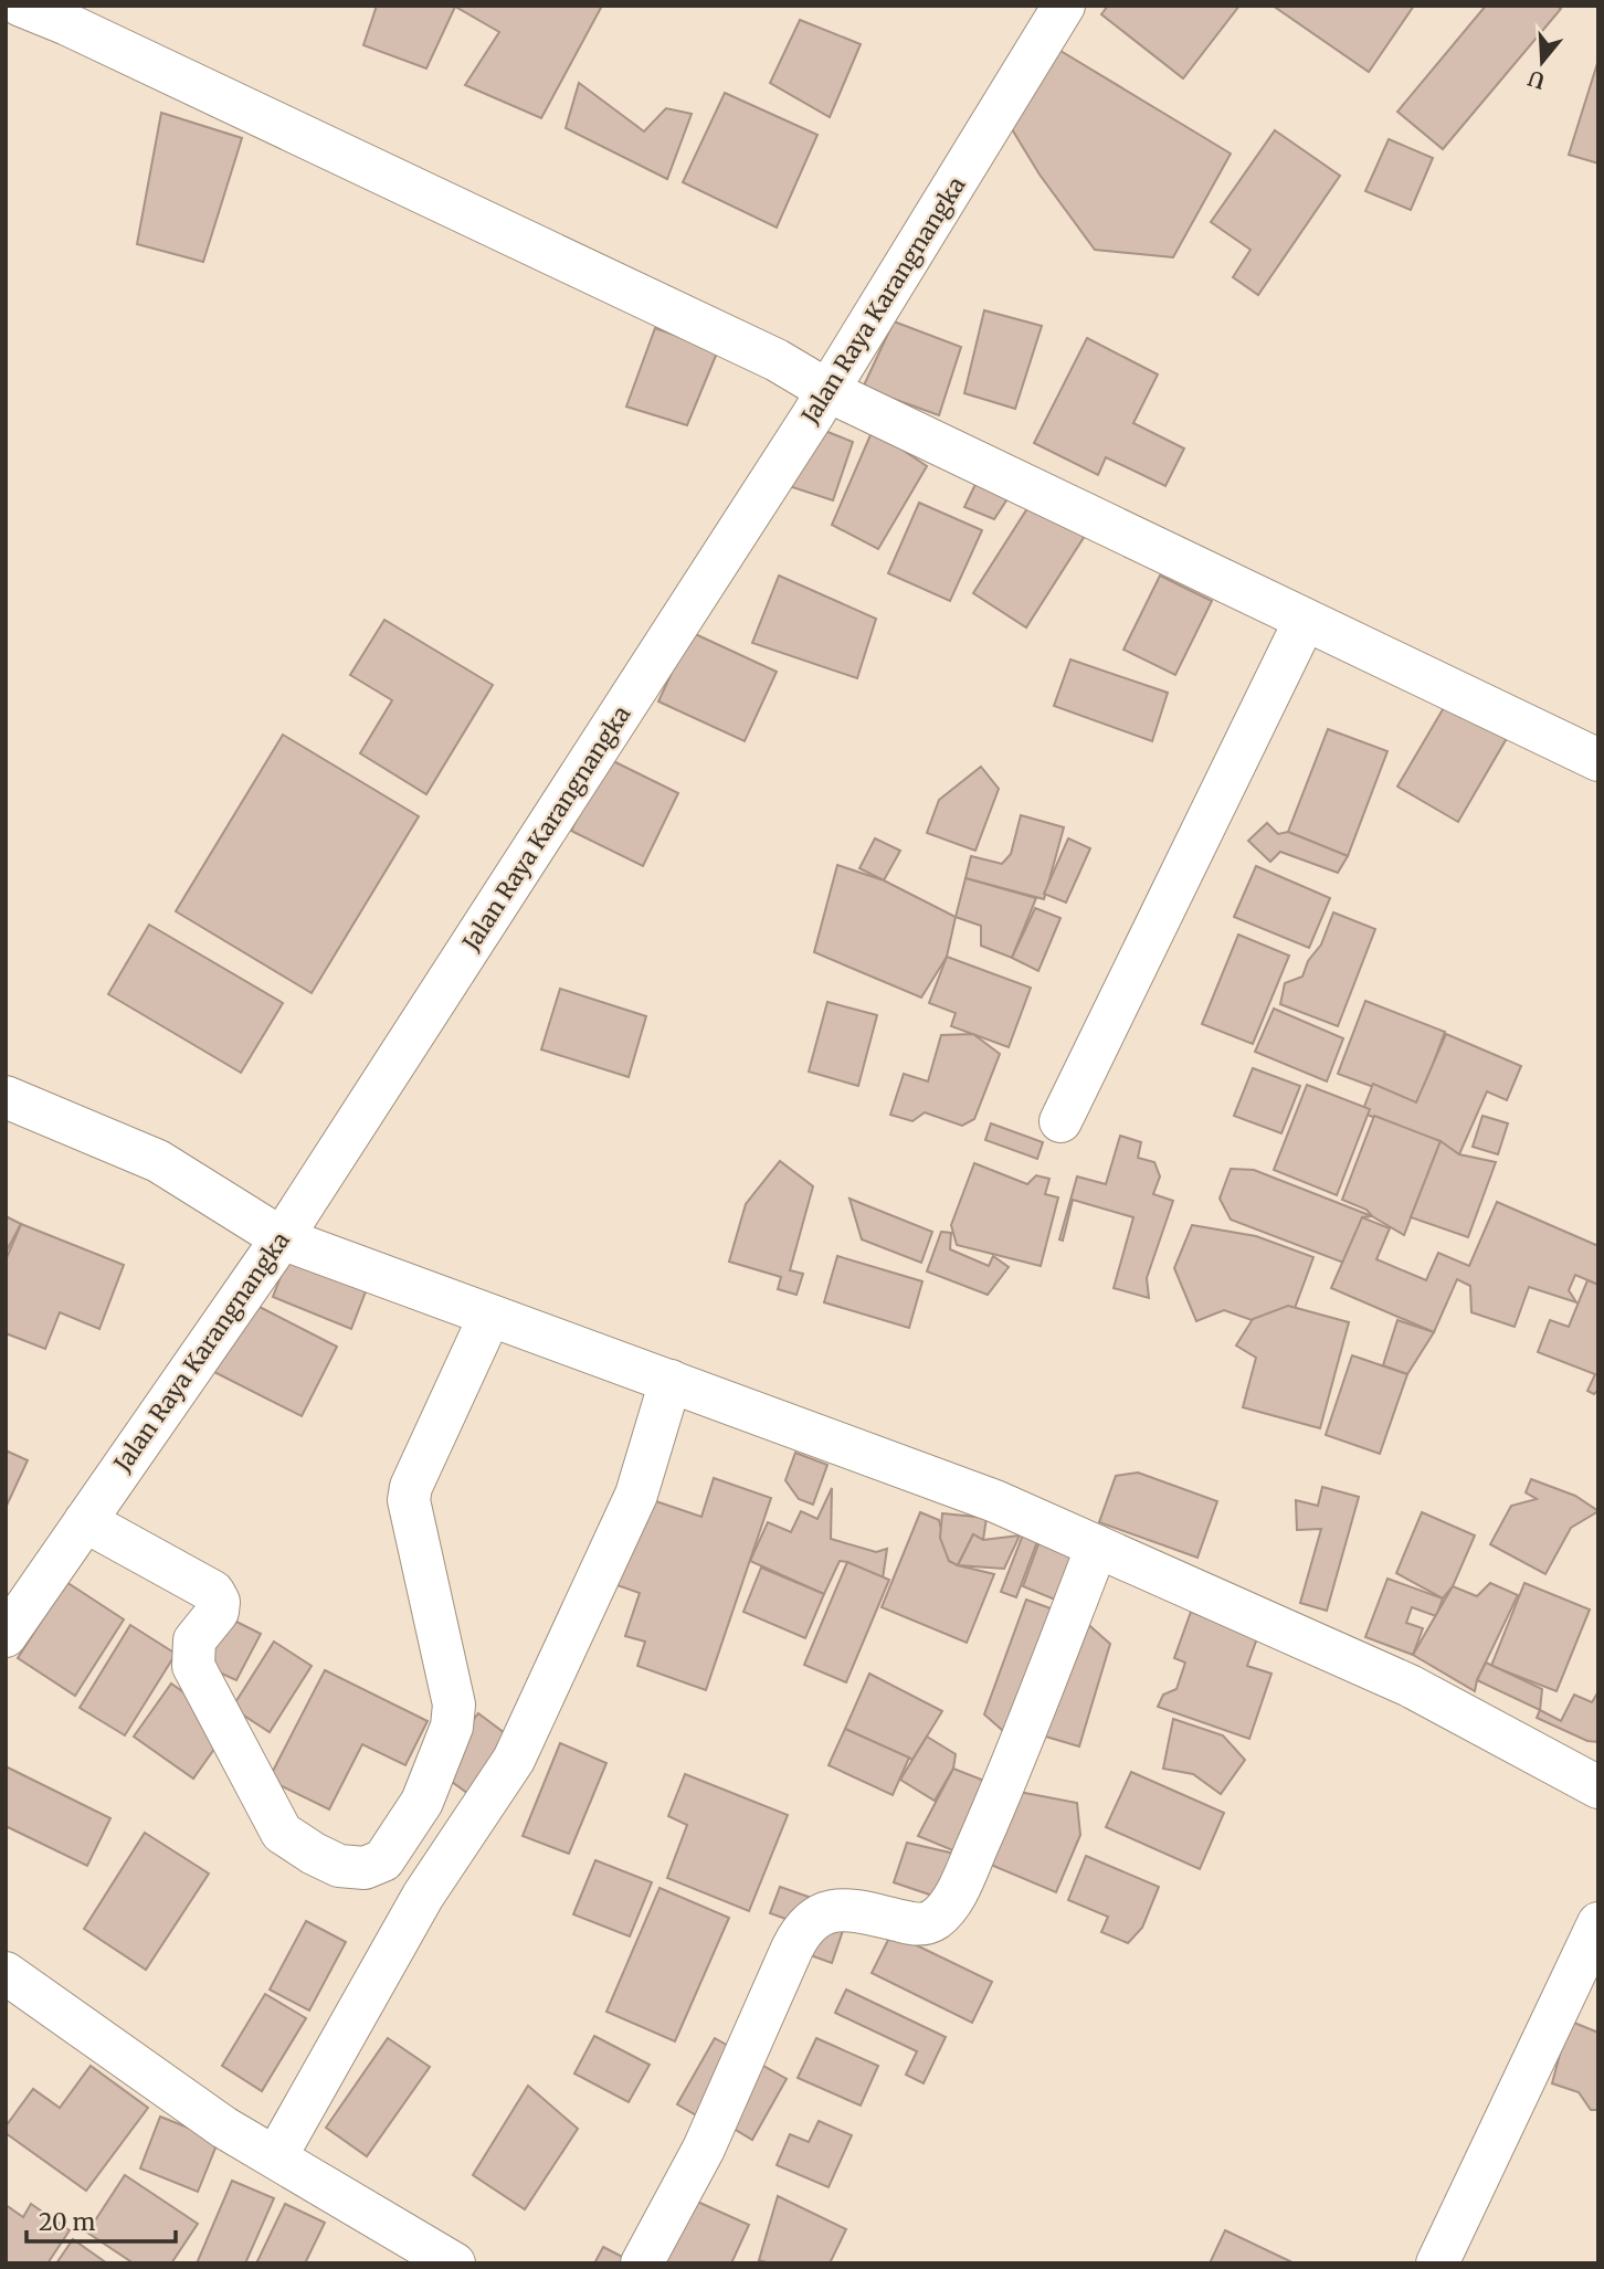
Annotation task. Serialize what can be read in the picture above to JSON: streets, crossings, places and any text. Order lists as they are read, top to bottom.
{
  "streets": {
    "street": ["Jalan Raya Karangnangka"]
  },
  "scale_bar": "20 m",
  "north": "bottom"
}
